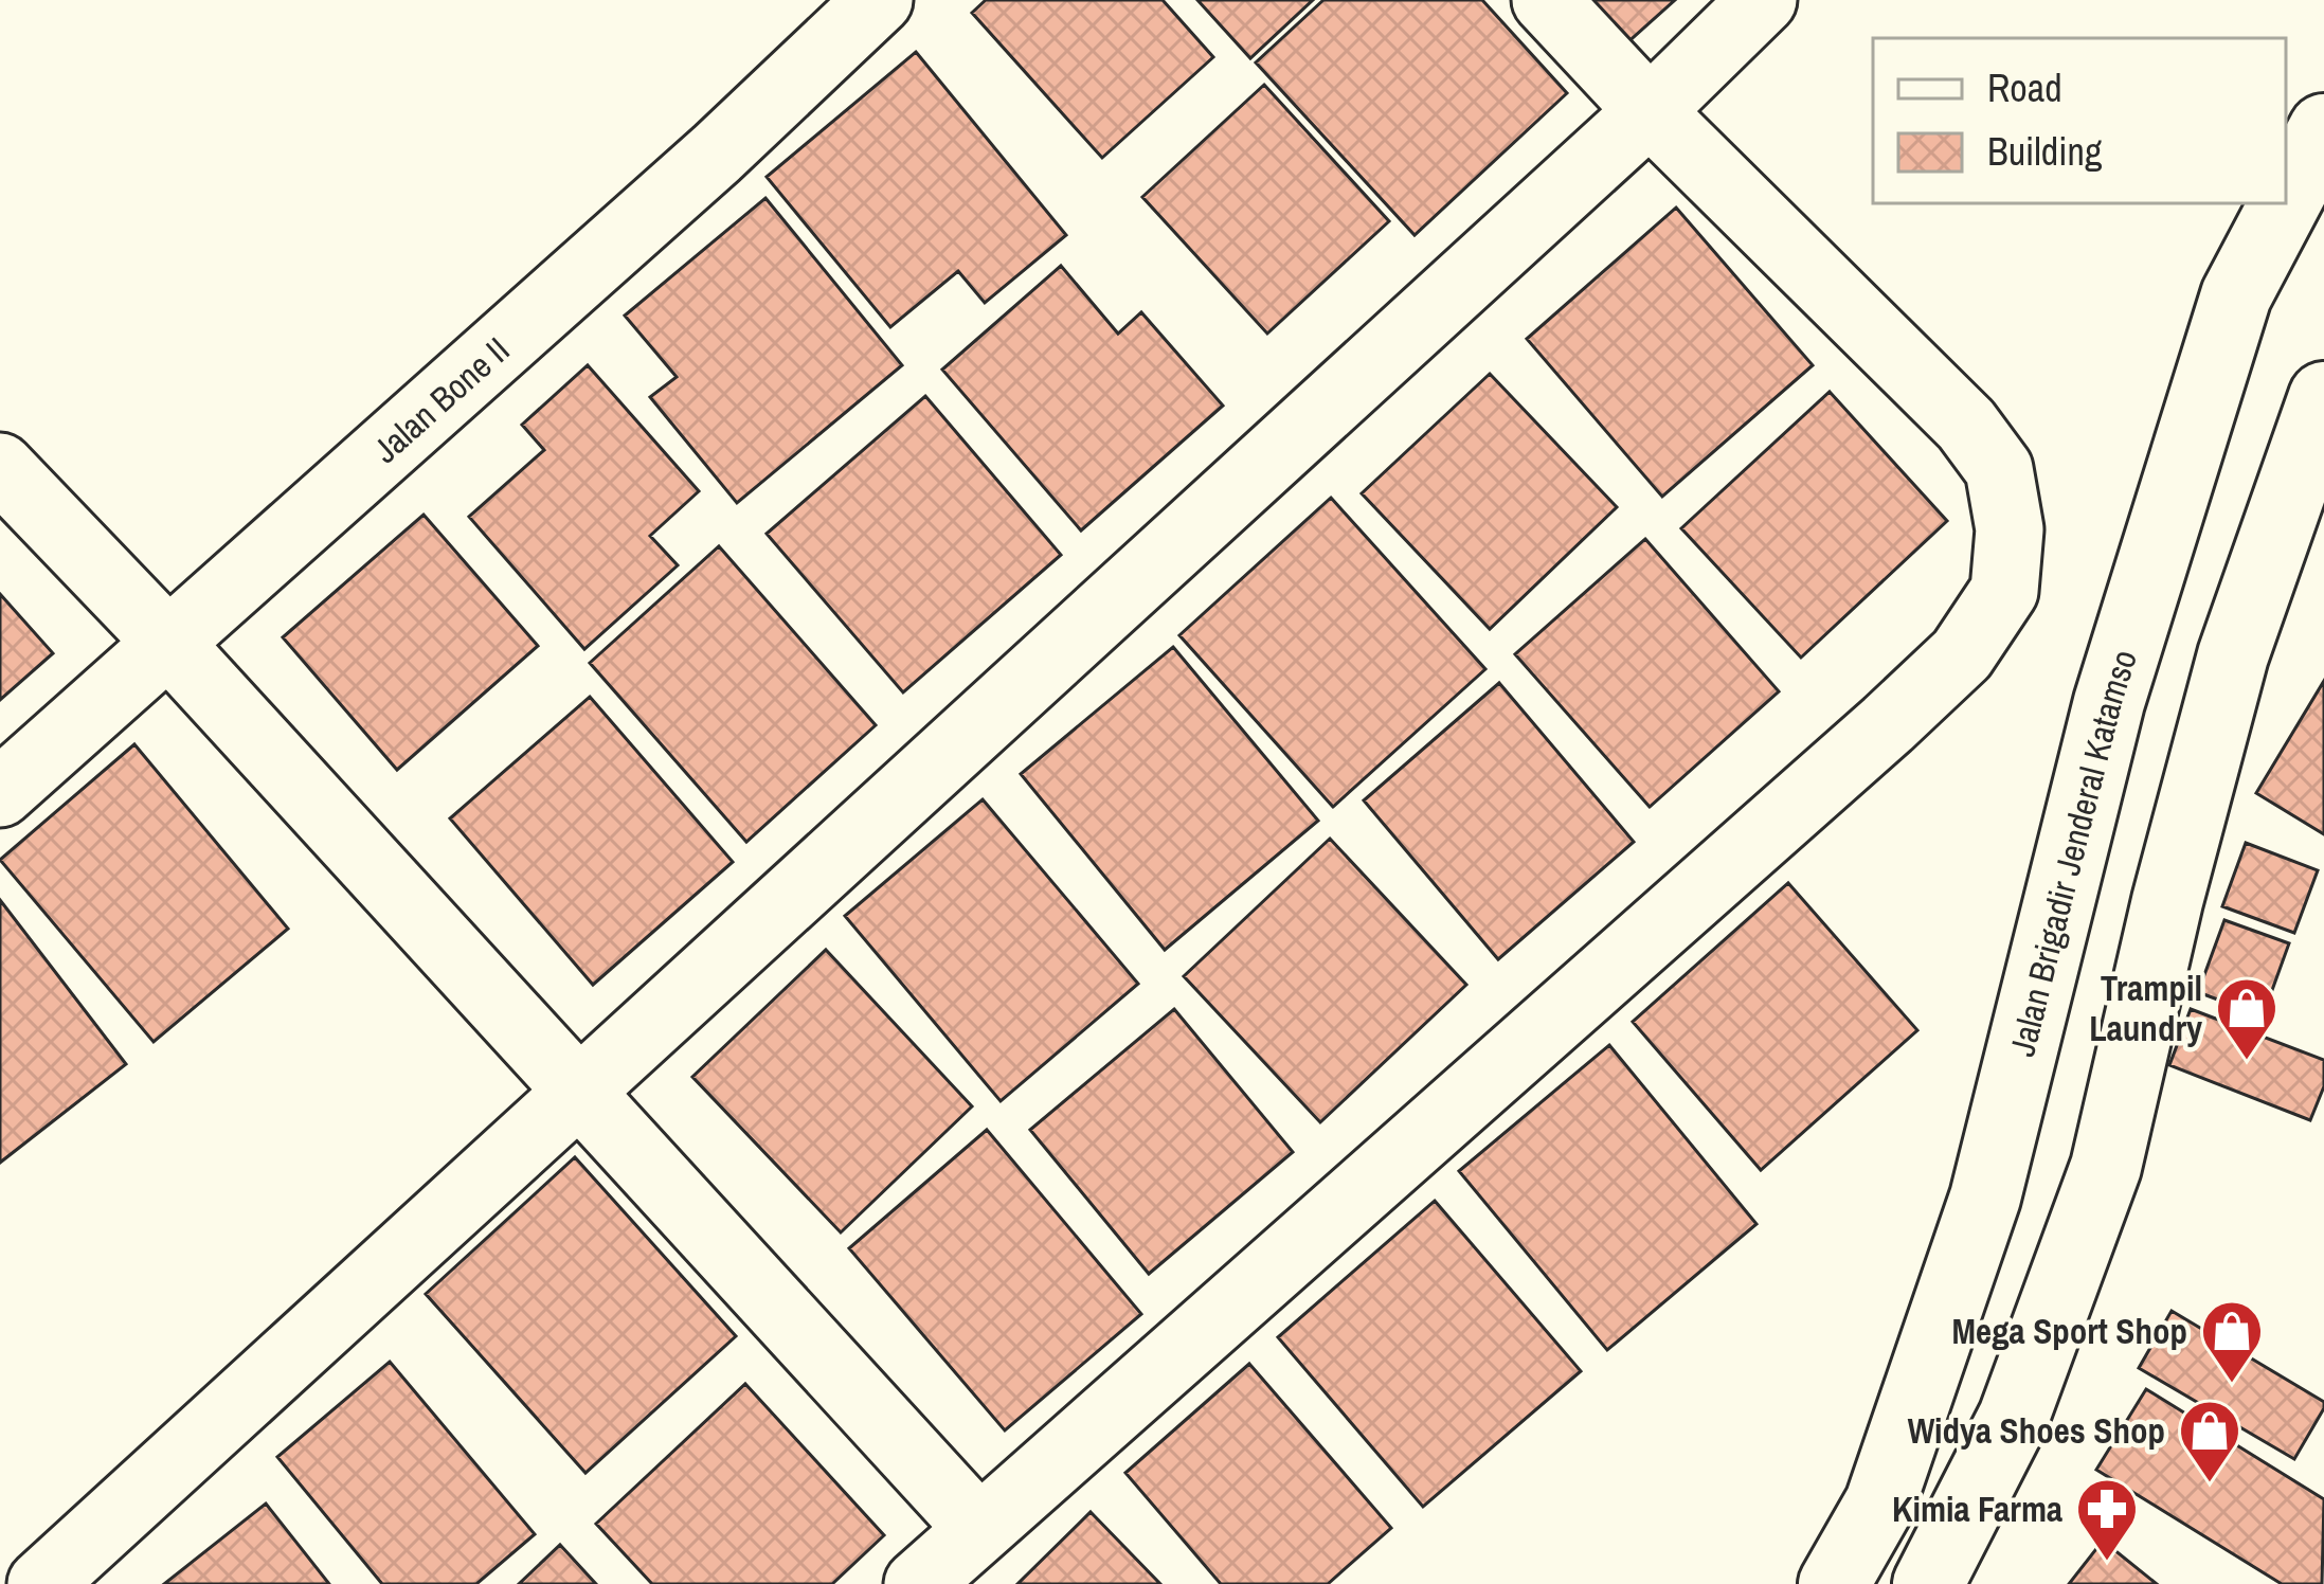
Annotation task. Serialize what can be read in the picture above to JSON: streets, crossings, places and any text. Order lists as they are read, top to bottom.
{
  "streets": {
    "main road": ["Jalan Brigadir Jenderal Katamso"],
    "street": ["Jalan Bone II"]
  },
  "places": {
    "shop": ["Trampil Laundry", "Mega Sport Shop", "Widya Shoes Shop"],
    "pharmacy": ["Kimia Farma"]
  },
  "legend": ["Road", "Building"]
}
